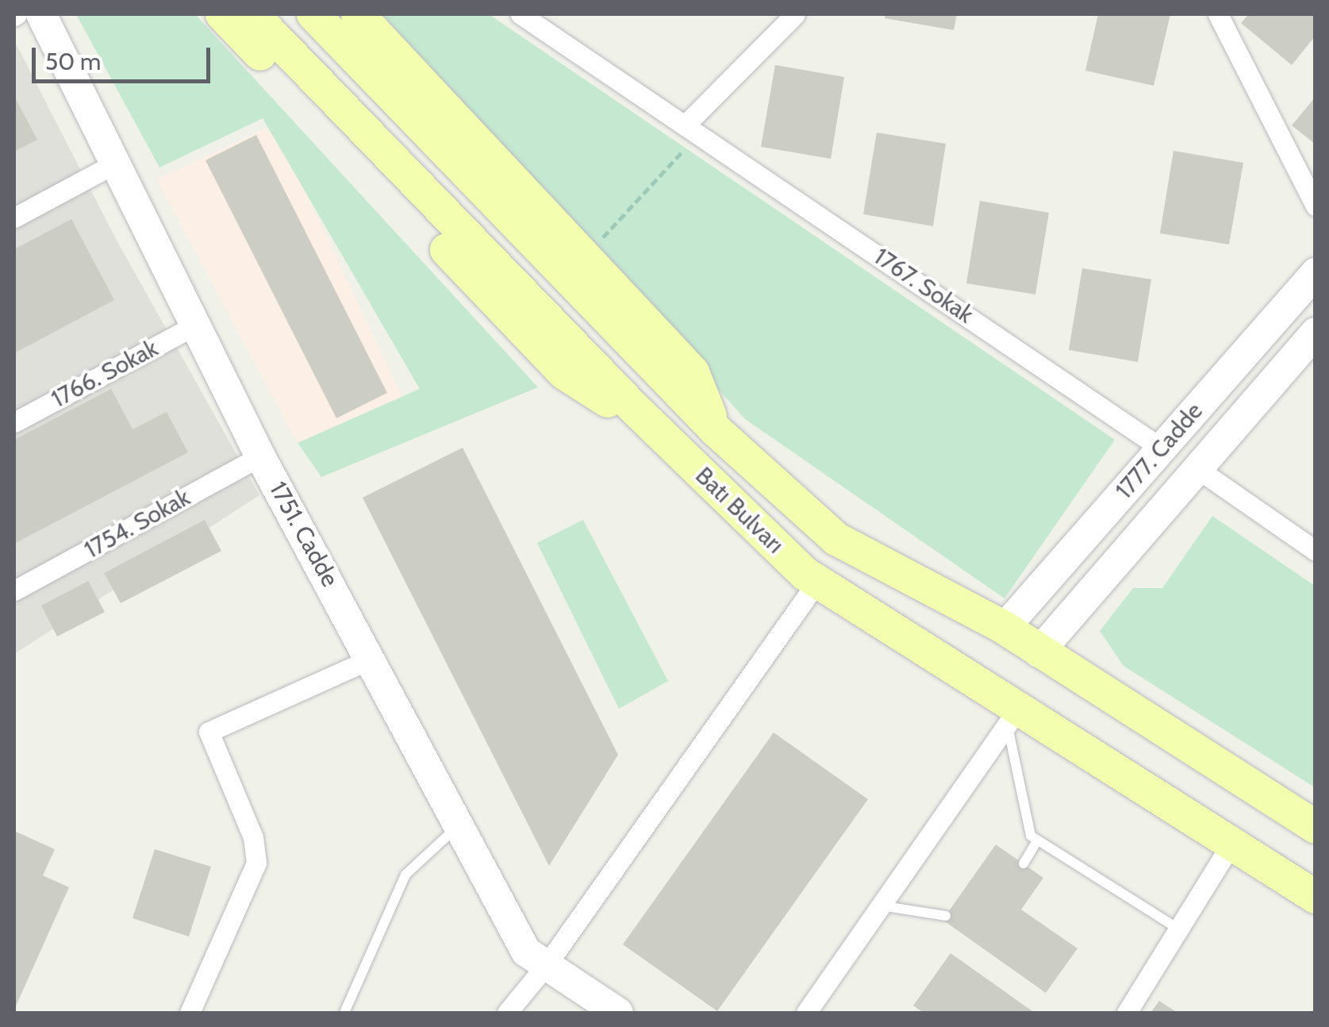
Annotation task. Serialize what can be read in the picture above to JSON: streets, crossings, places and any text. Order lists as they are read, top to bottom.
{
  "streets": {
    "main road": ["1777. Cadde", "Batı Bulvarı", "1751. Cadde"],
    "street": ["1767. Sokak", "1766. Sokak", "1754. Sokak"]
  },
  "crossings": [
    ["1767. Sokak", "1777. Cadde"],
    ["1766. Sokak", "1751. Cadde"],
    ["1777. Cadde", "Batı Bulvarı"],
    ["1754. Sokak", "1751. Cadde"]
  ],
  "scale_bar": "50 m"
}
